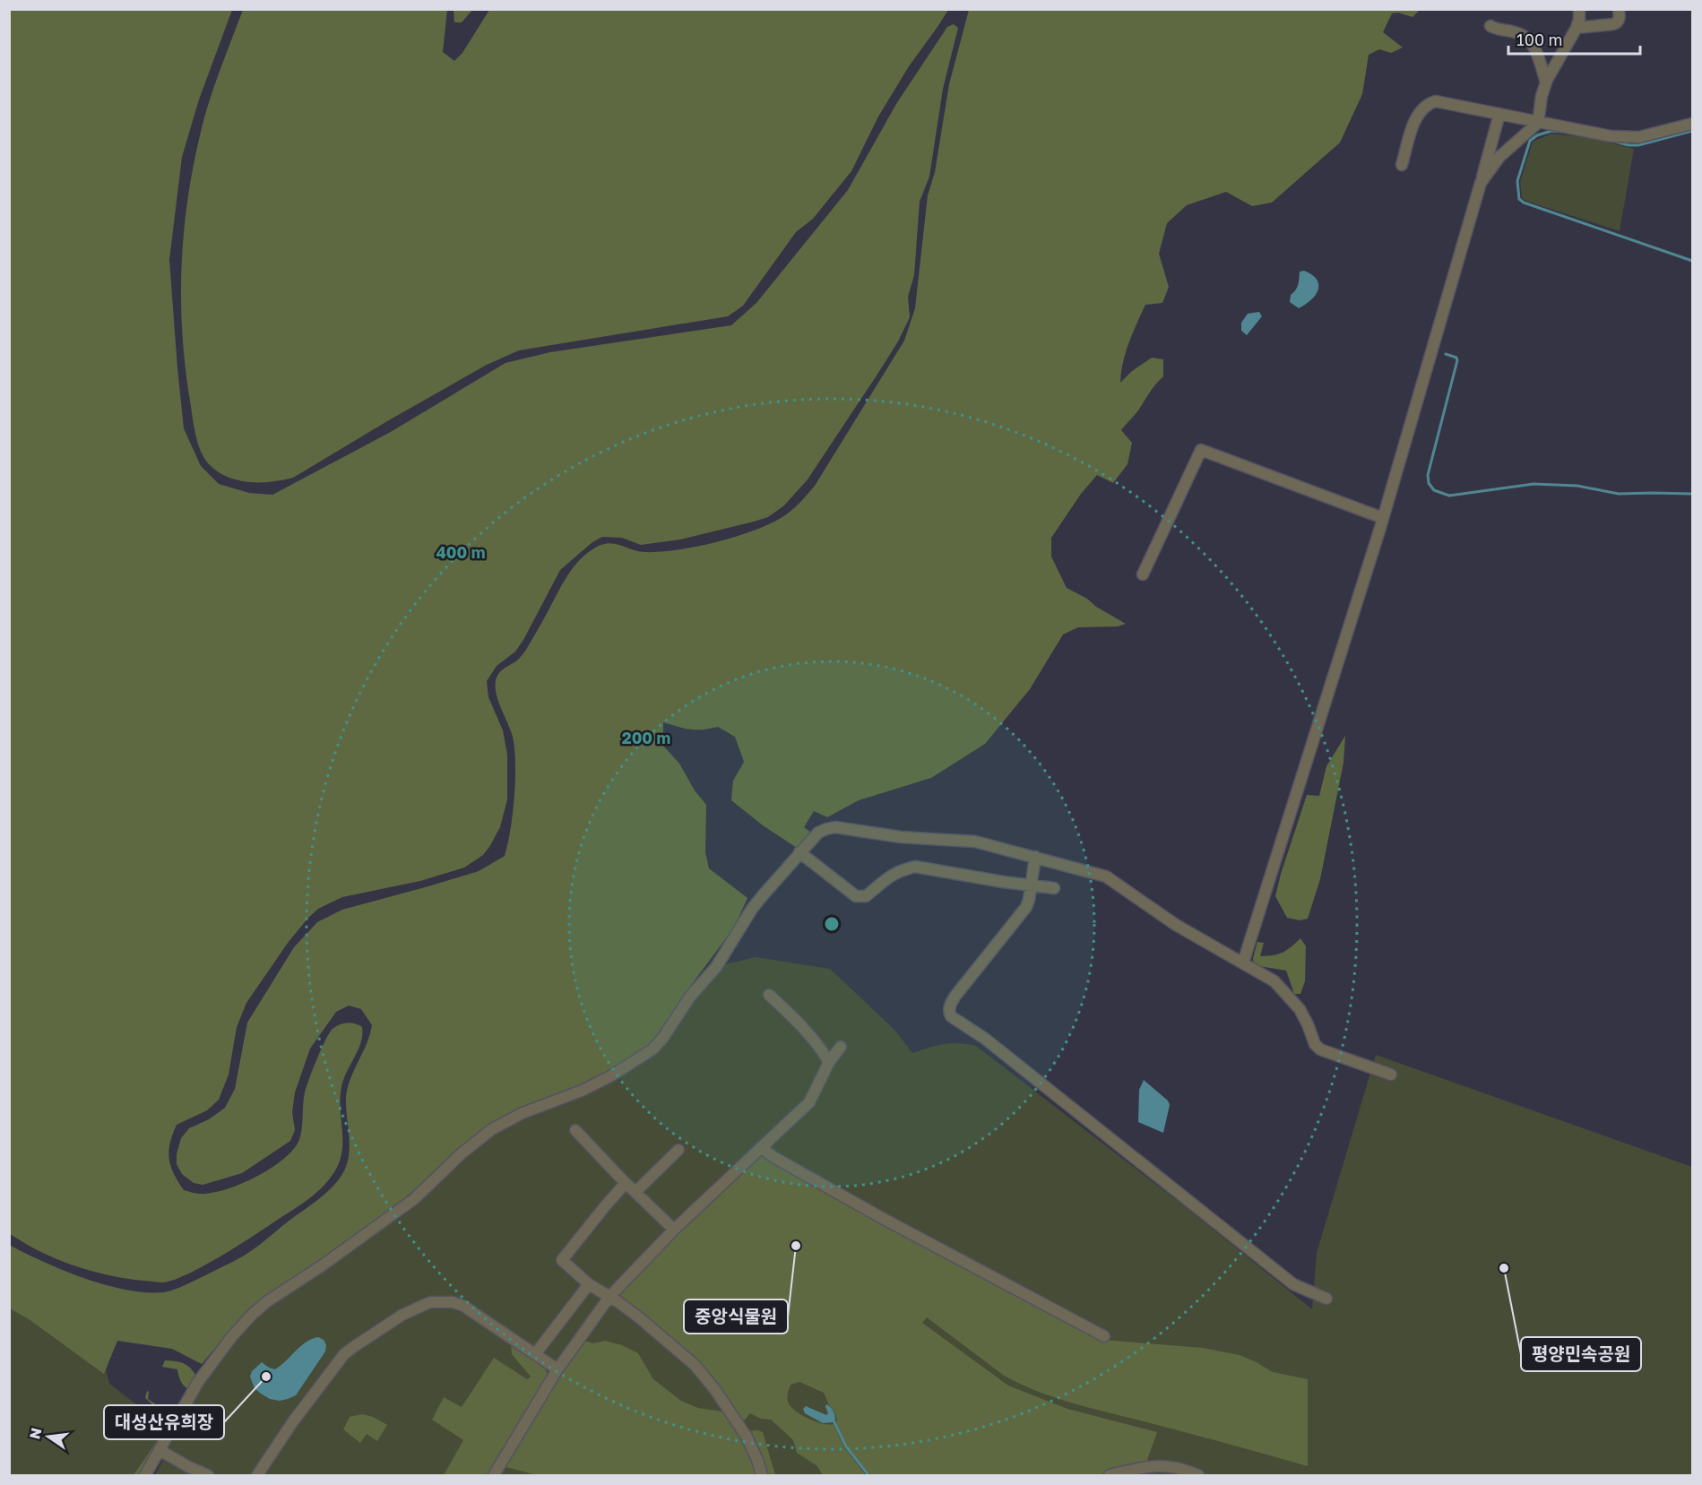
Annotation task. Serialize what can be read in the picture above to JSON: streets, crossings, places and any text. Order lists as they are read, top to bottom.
{
  "places": ["중앙식물원", "평양민속공원", "대성산유희장"],
  "scale_bar": "100 m",
  "north": "left",
  "rings": ["400 m", "200 m"]
}
